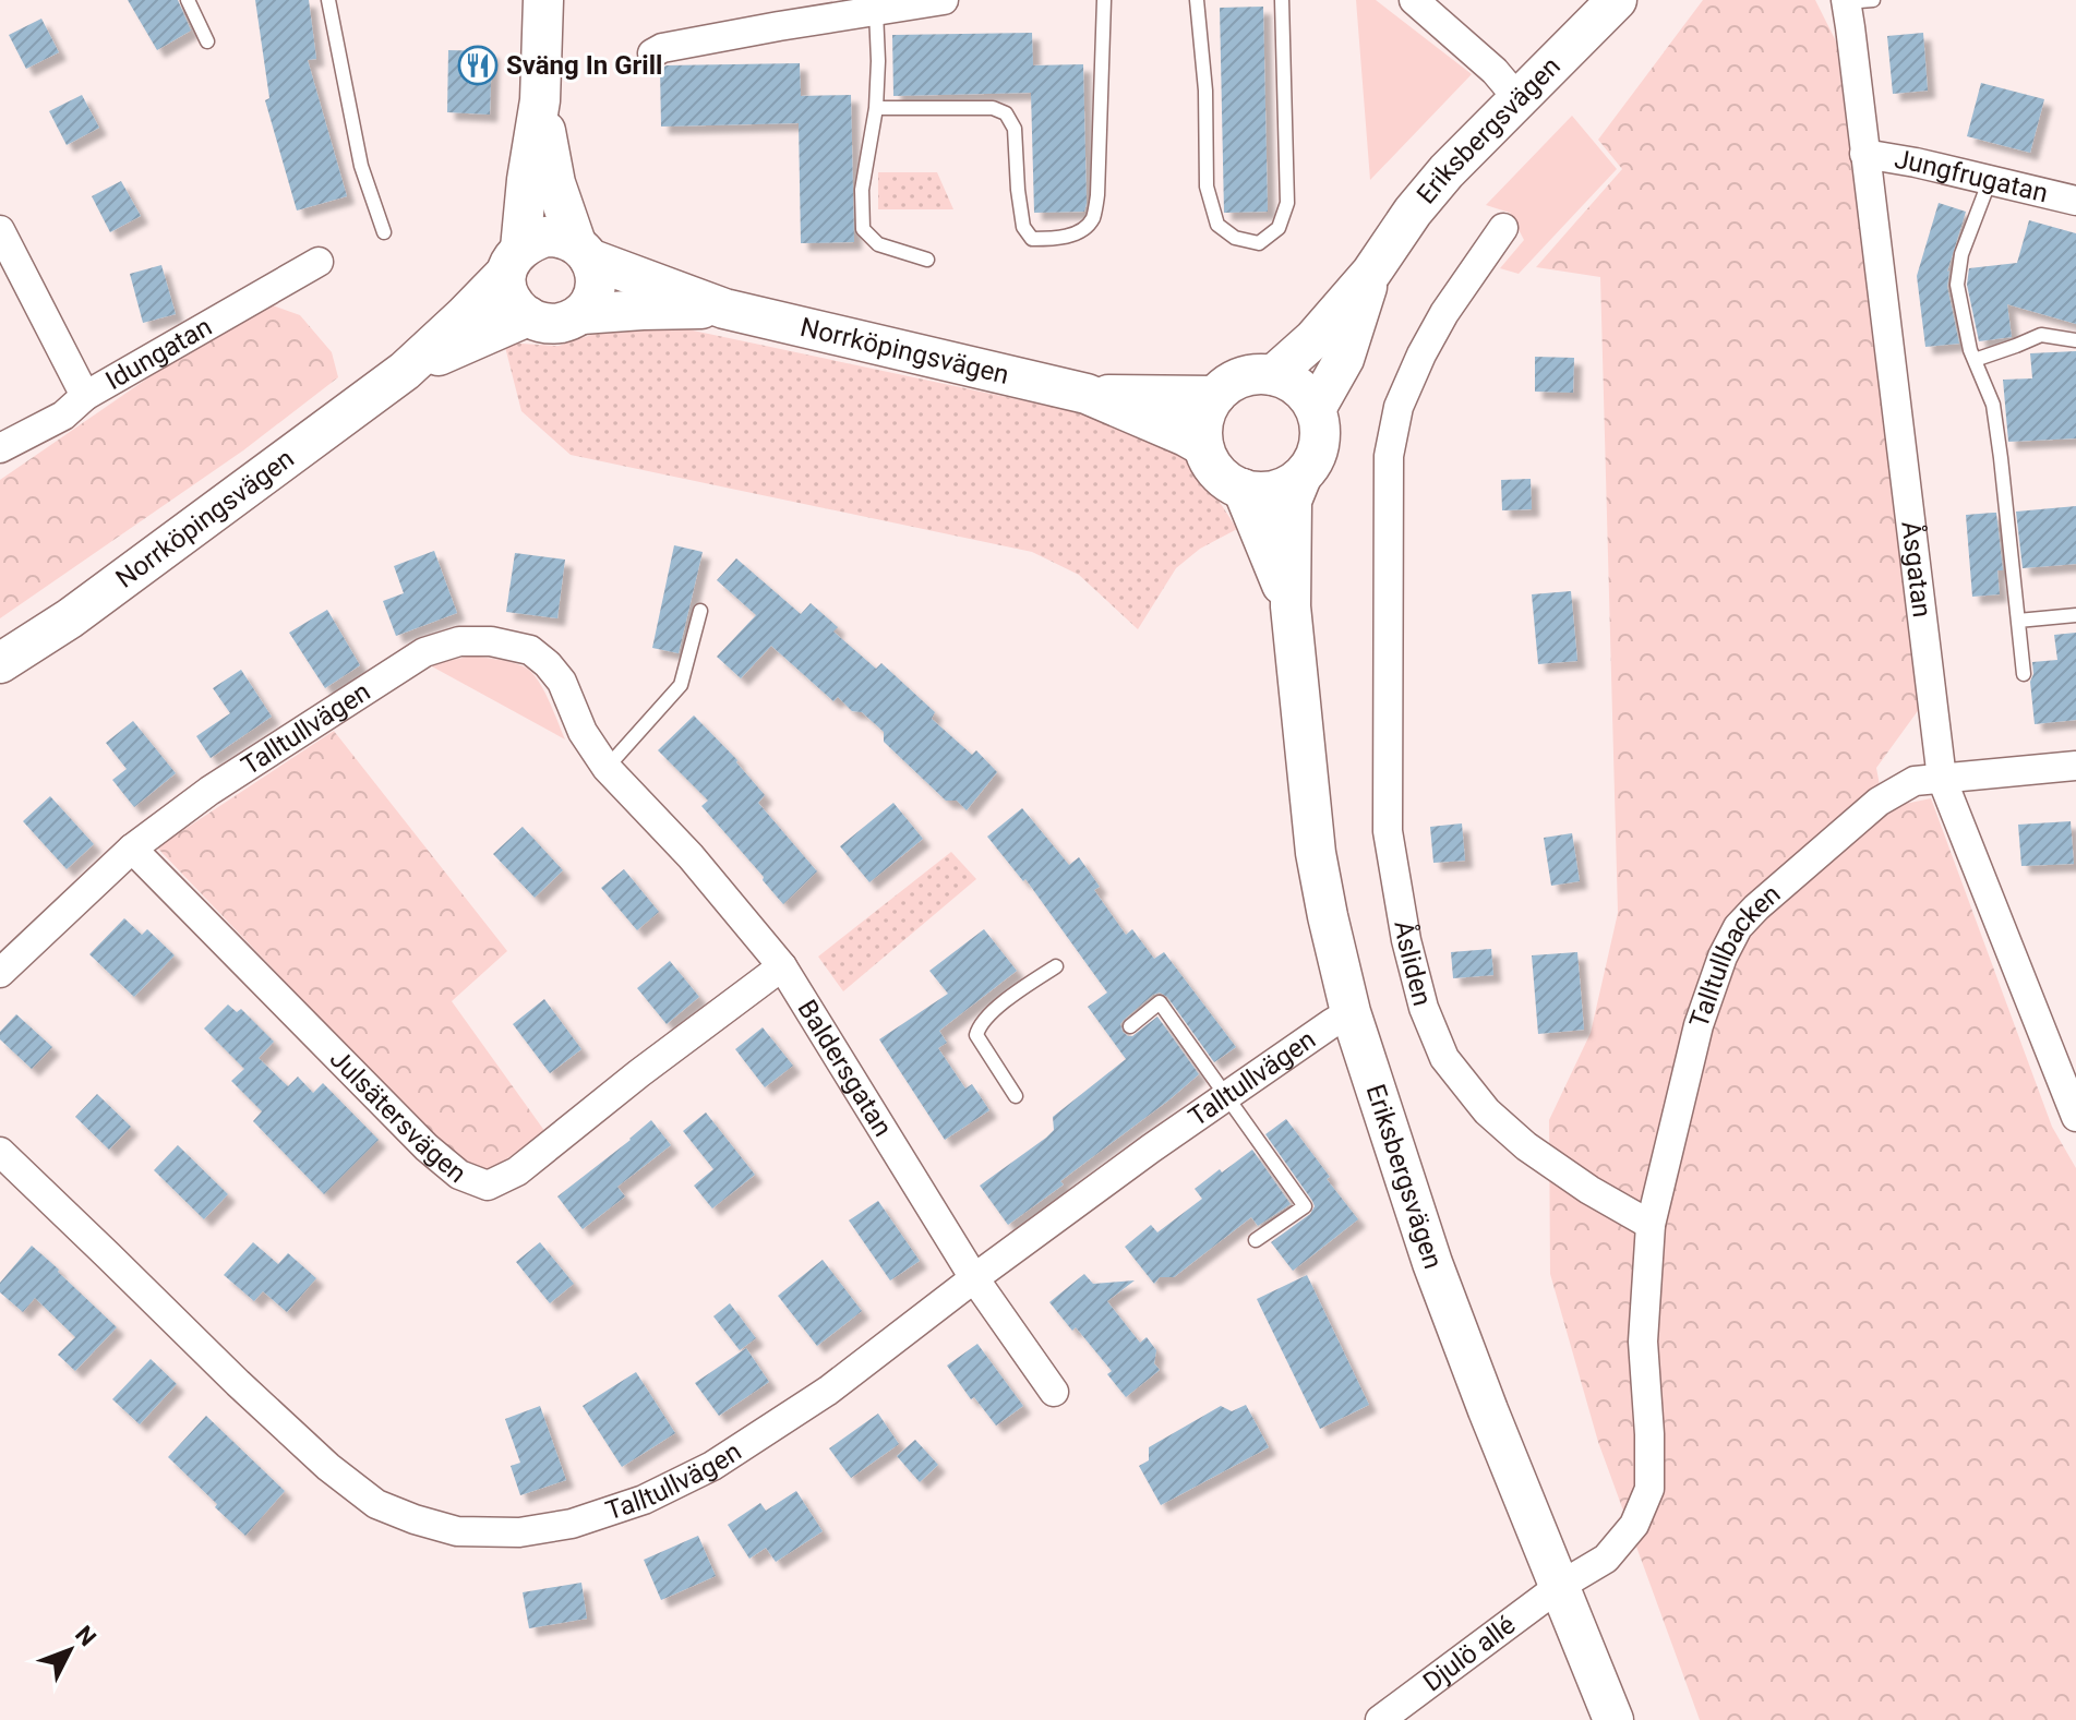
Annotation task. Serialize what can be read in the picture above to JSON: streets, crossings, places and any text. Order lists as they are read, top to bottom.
{
  "streets": {
    "main road": ["Eriksbergsvägen", "Norrköpingsvägen"],
    "street": [
      "Jungfrugatan",
      "Idungatan",
      "Åsgatan",
      "Talltullvägen",
      "Talltullbacken",
      "Åsliden",
      "Baldersgatan",
      "Julsätersvägen",
      "Djulö allé"
    ]
  },
  "crossings": [
    ["Eriksbergsvägen", "Norrköpingsvägen"],
    ["Eriksbergsvägen", "Talltullvägen"],
    ["Eriksbergsvägen", "Djulö allé"],
    ["Jungfrugatan", "Åsgatan"],
    ["Åsgatan", "Talltullbacken"],
    ["Talltullvägen", "Baldersgatan"],
    ["Talltullvägen", "Julsätersvägen"],
    ["Talltullbacken", "Åsliden"],
    ["Baldersgatan", "Julsätersvägen"]
  ],
  "places": {
    "restaurant": ["Sväng In Grill"]
  },
  "north": "top right"
}
